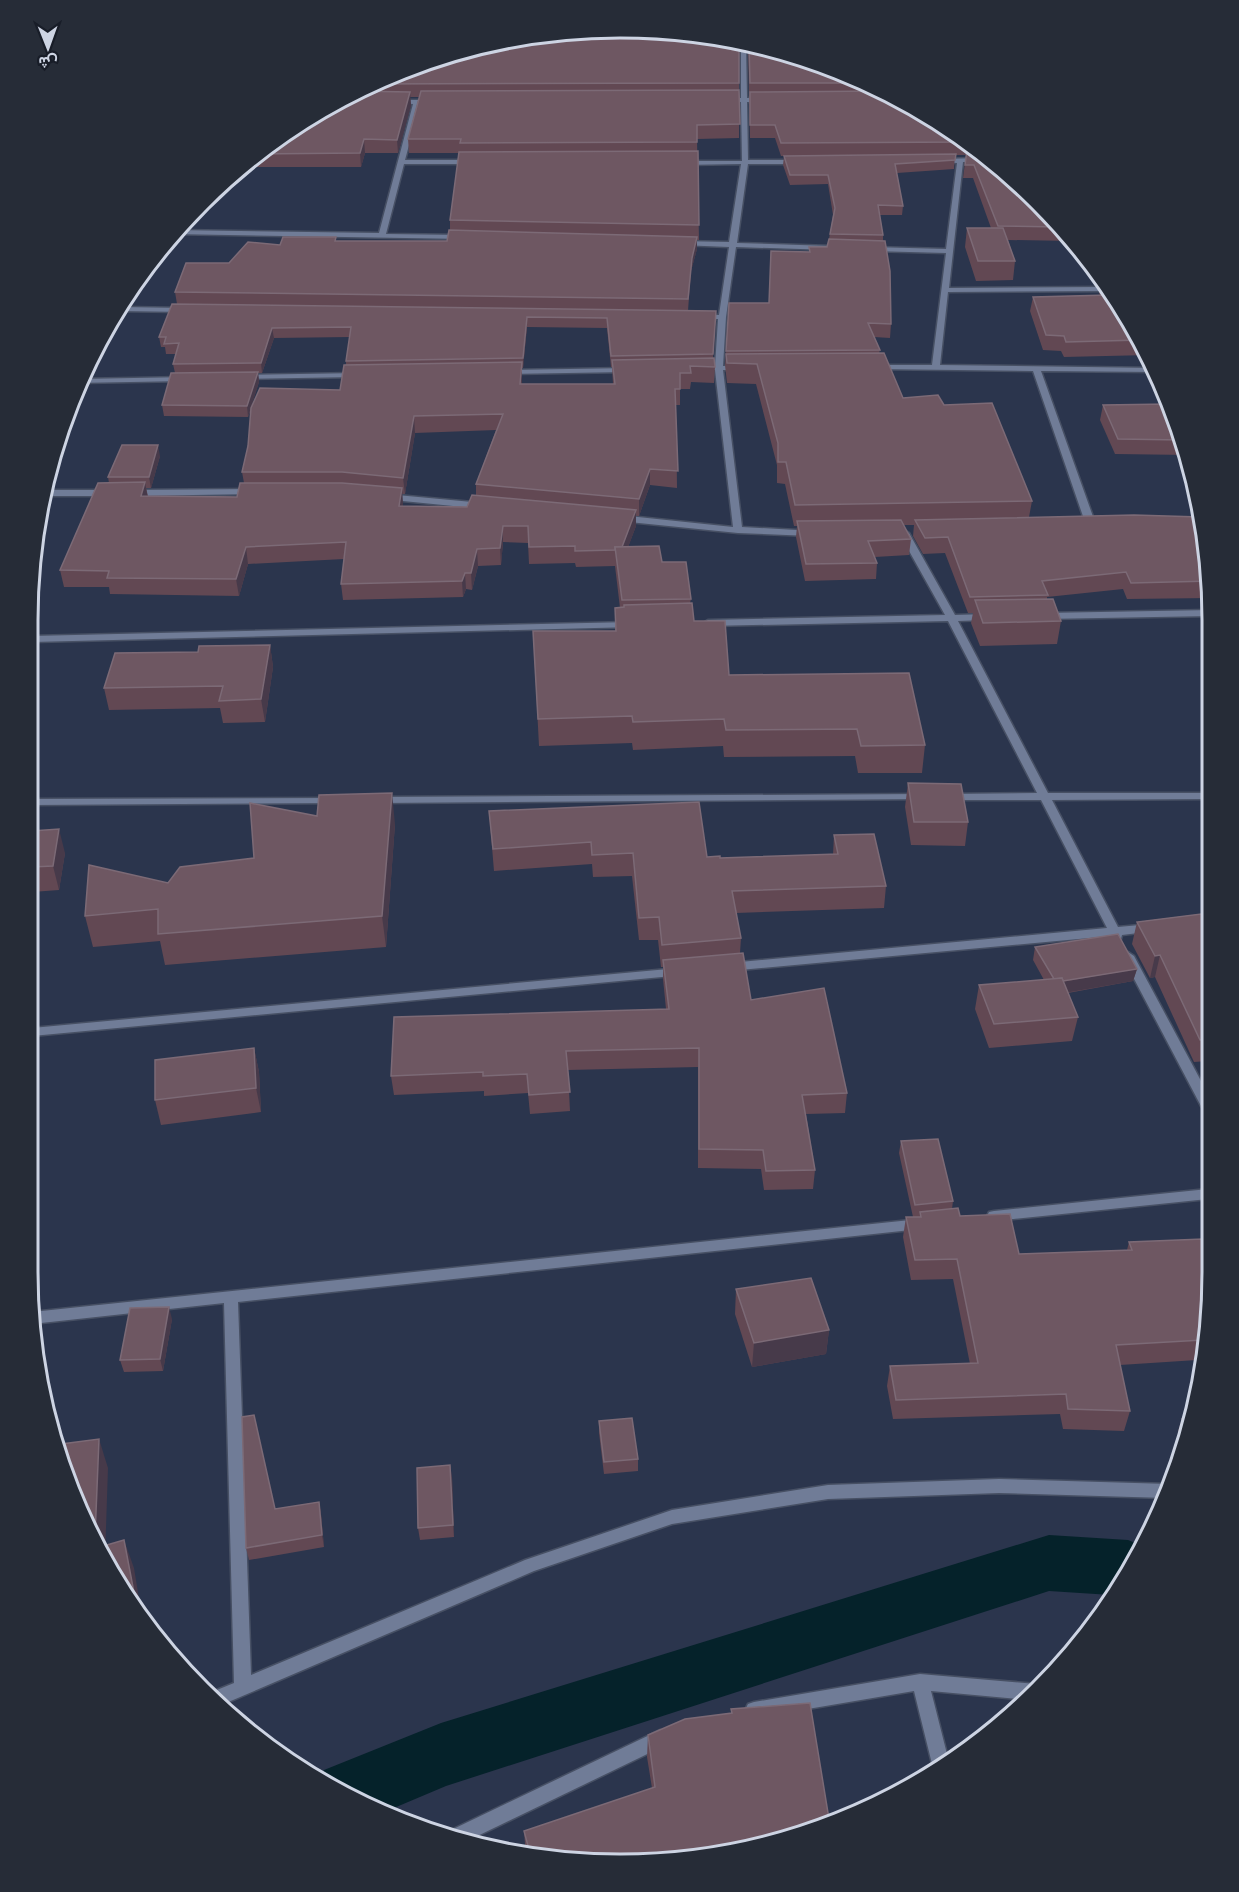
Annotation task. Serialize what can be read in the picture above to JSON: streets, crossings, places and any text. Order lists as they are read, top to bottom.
{
  "north": "bottom"
}
